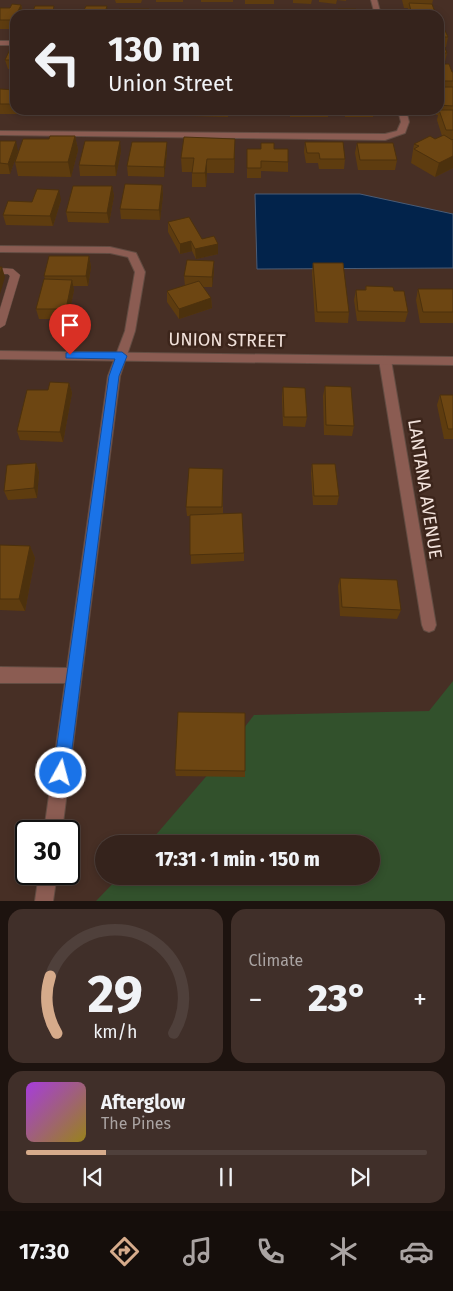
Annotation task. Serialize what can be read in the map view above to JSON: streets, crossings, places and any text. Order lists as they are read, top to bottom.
{
  "streets": {
    "street": ["UNION STREET", "LANTANA AVENUE"]
  },
  "crossings": [
    ["UNION STREET", "LANTANA AVENUE"]
  ],
  "page": {
    "turn": ["130 m", "Union Street"],
    "limit": "30",
    "trip": "17:31 · 1 min · 150 m",
    "tile": "Climate",
    "heat": ["−", "23°", "+"],
    "song": ["Afterglow", "The Pines"],
    "tabs": "17:30",
    "gauge": ["29", "km/h"]
  }
}
